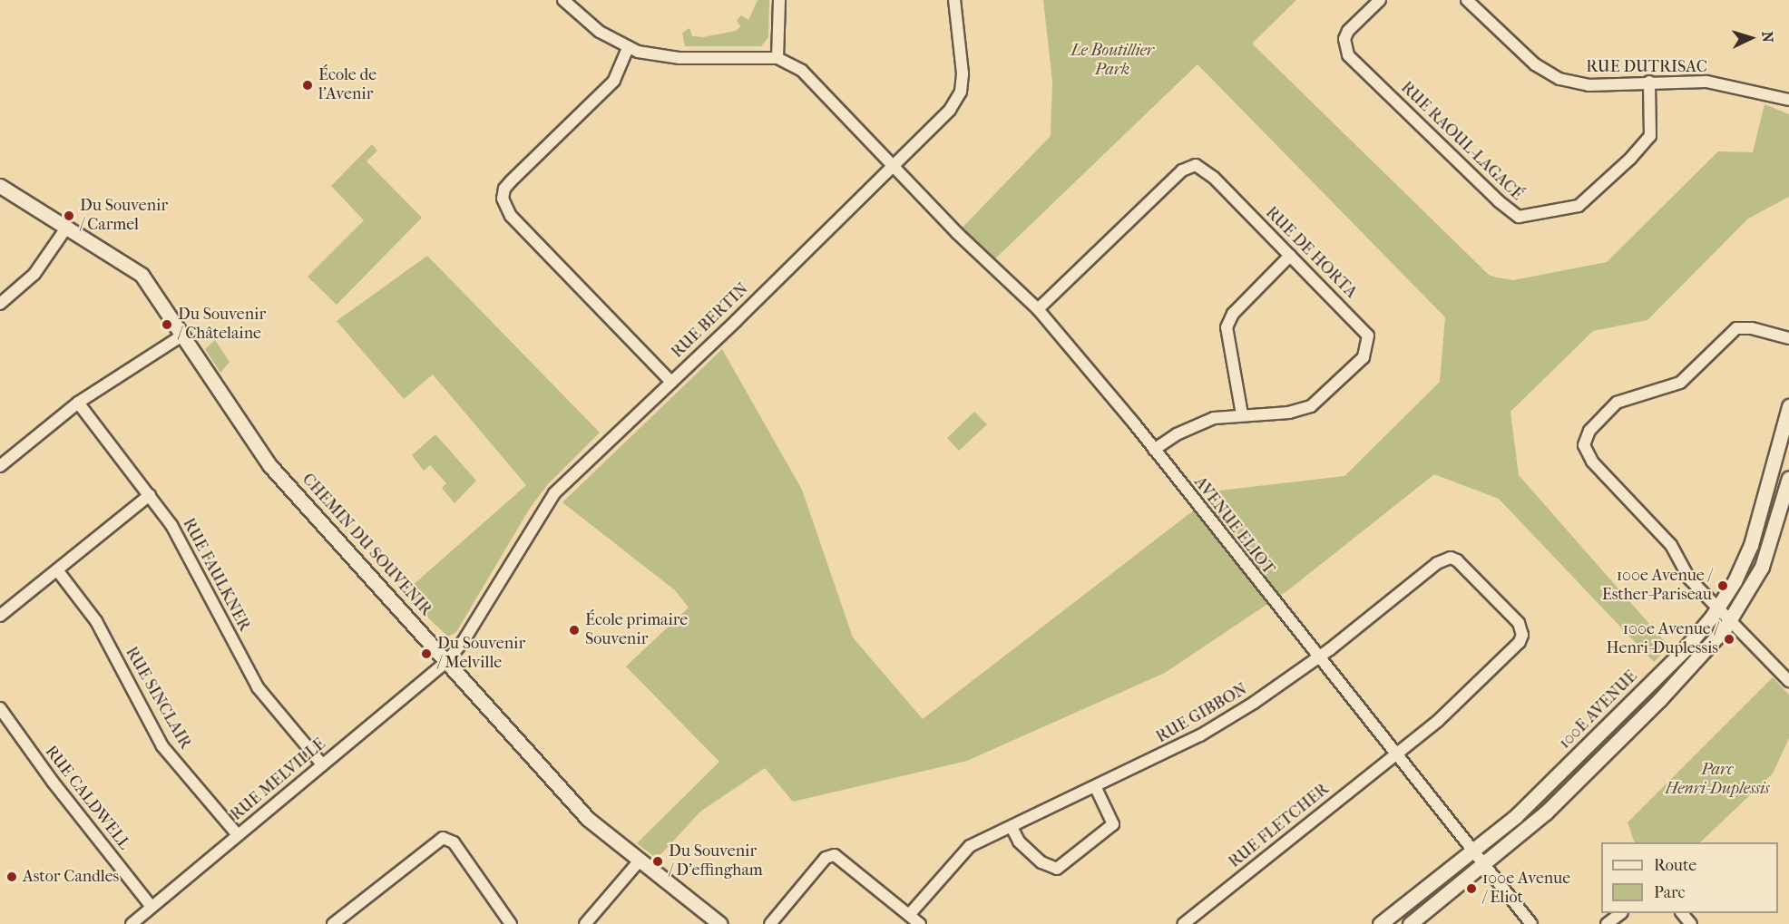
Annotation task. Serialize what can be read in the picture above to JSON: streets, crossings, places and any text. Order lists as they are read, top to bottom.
{
  "streets": {
    "street": [
      "RUE DUTRISAC",
      "RUE RAOUL-LAGACÉ",
      "RUE DE HORTA",
      "RUE BERTIN",
      "AVENUE ELIOT",
      "CHEMIN DU SOUVENIR",
      "RUE FAULKNER",
      "RUE SINCLAIR",
      "100E AVENUE",
      "RUE GIBBON",
      "RUE MELVILLE",
      "RUE CALDWELL",
      "RUE FLETCHER"
    ]
  },
  "crossings": [
    ["RUE DUTRISAC", "RUE RAOUL-LAGACÉ"],
    ["RUE DE HORTA", "AVENUE ELIOT"],
    ["RUE BERTIN", "AVENUE ELIOT"],
    ["RUE BERTIN", "CHEMIN DU SOUVENIR"],
    ["RUE BERTIN", "RUE MELVILLE"],
    ["AVENUE ELIOT", "100E AVENUE"],
    ["AVENUE ELIOT", "RUE GIBBON"],
    ["AVENUE ELIOT", "RUE FLETCHER"],
    ["CHEMIN DU SOUVENIR", "RUE MELVILLE"],
    ["RUE FAULKNER", "RUE MELVILLE"],
    ["RUE SINCLAIR", "RUE MELVILLE"],
    ["RUE GIBBON", "RUE FLETCHER"],
    ["RUE MELVILLE", "RUE CALDWELL"]
  ],
  "parks": ["Le Boutillier Park", "Parc Henri-Duplessis"],
  "places": [
    "École de l'Avenir",
    "Du Souvenir / Carmel",
    "Du Souvenir / Châtelaine",
    "100e Avenue / Esther-Pariseau",
    "École primaire Souvenir",
    "100e Avenue / Henri-Duplessis",
    "Du Souvenir / Melville",
    "Du Souvenir / D'effingham",
    "Astor Candles",
    "100e Avenue / Eliot"
  ],
  "legend": ["Route", "Parc"],
  "north": "right"
}
